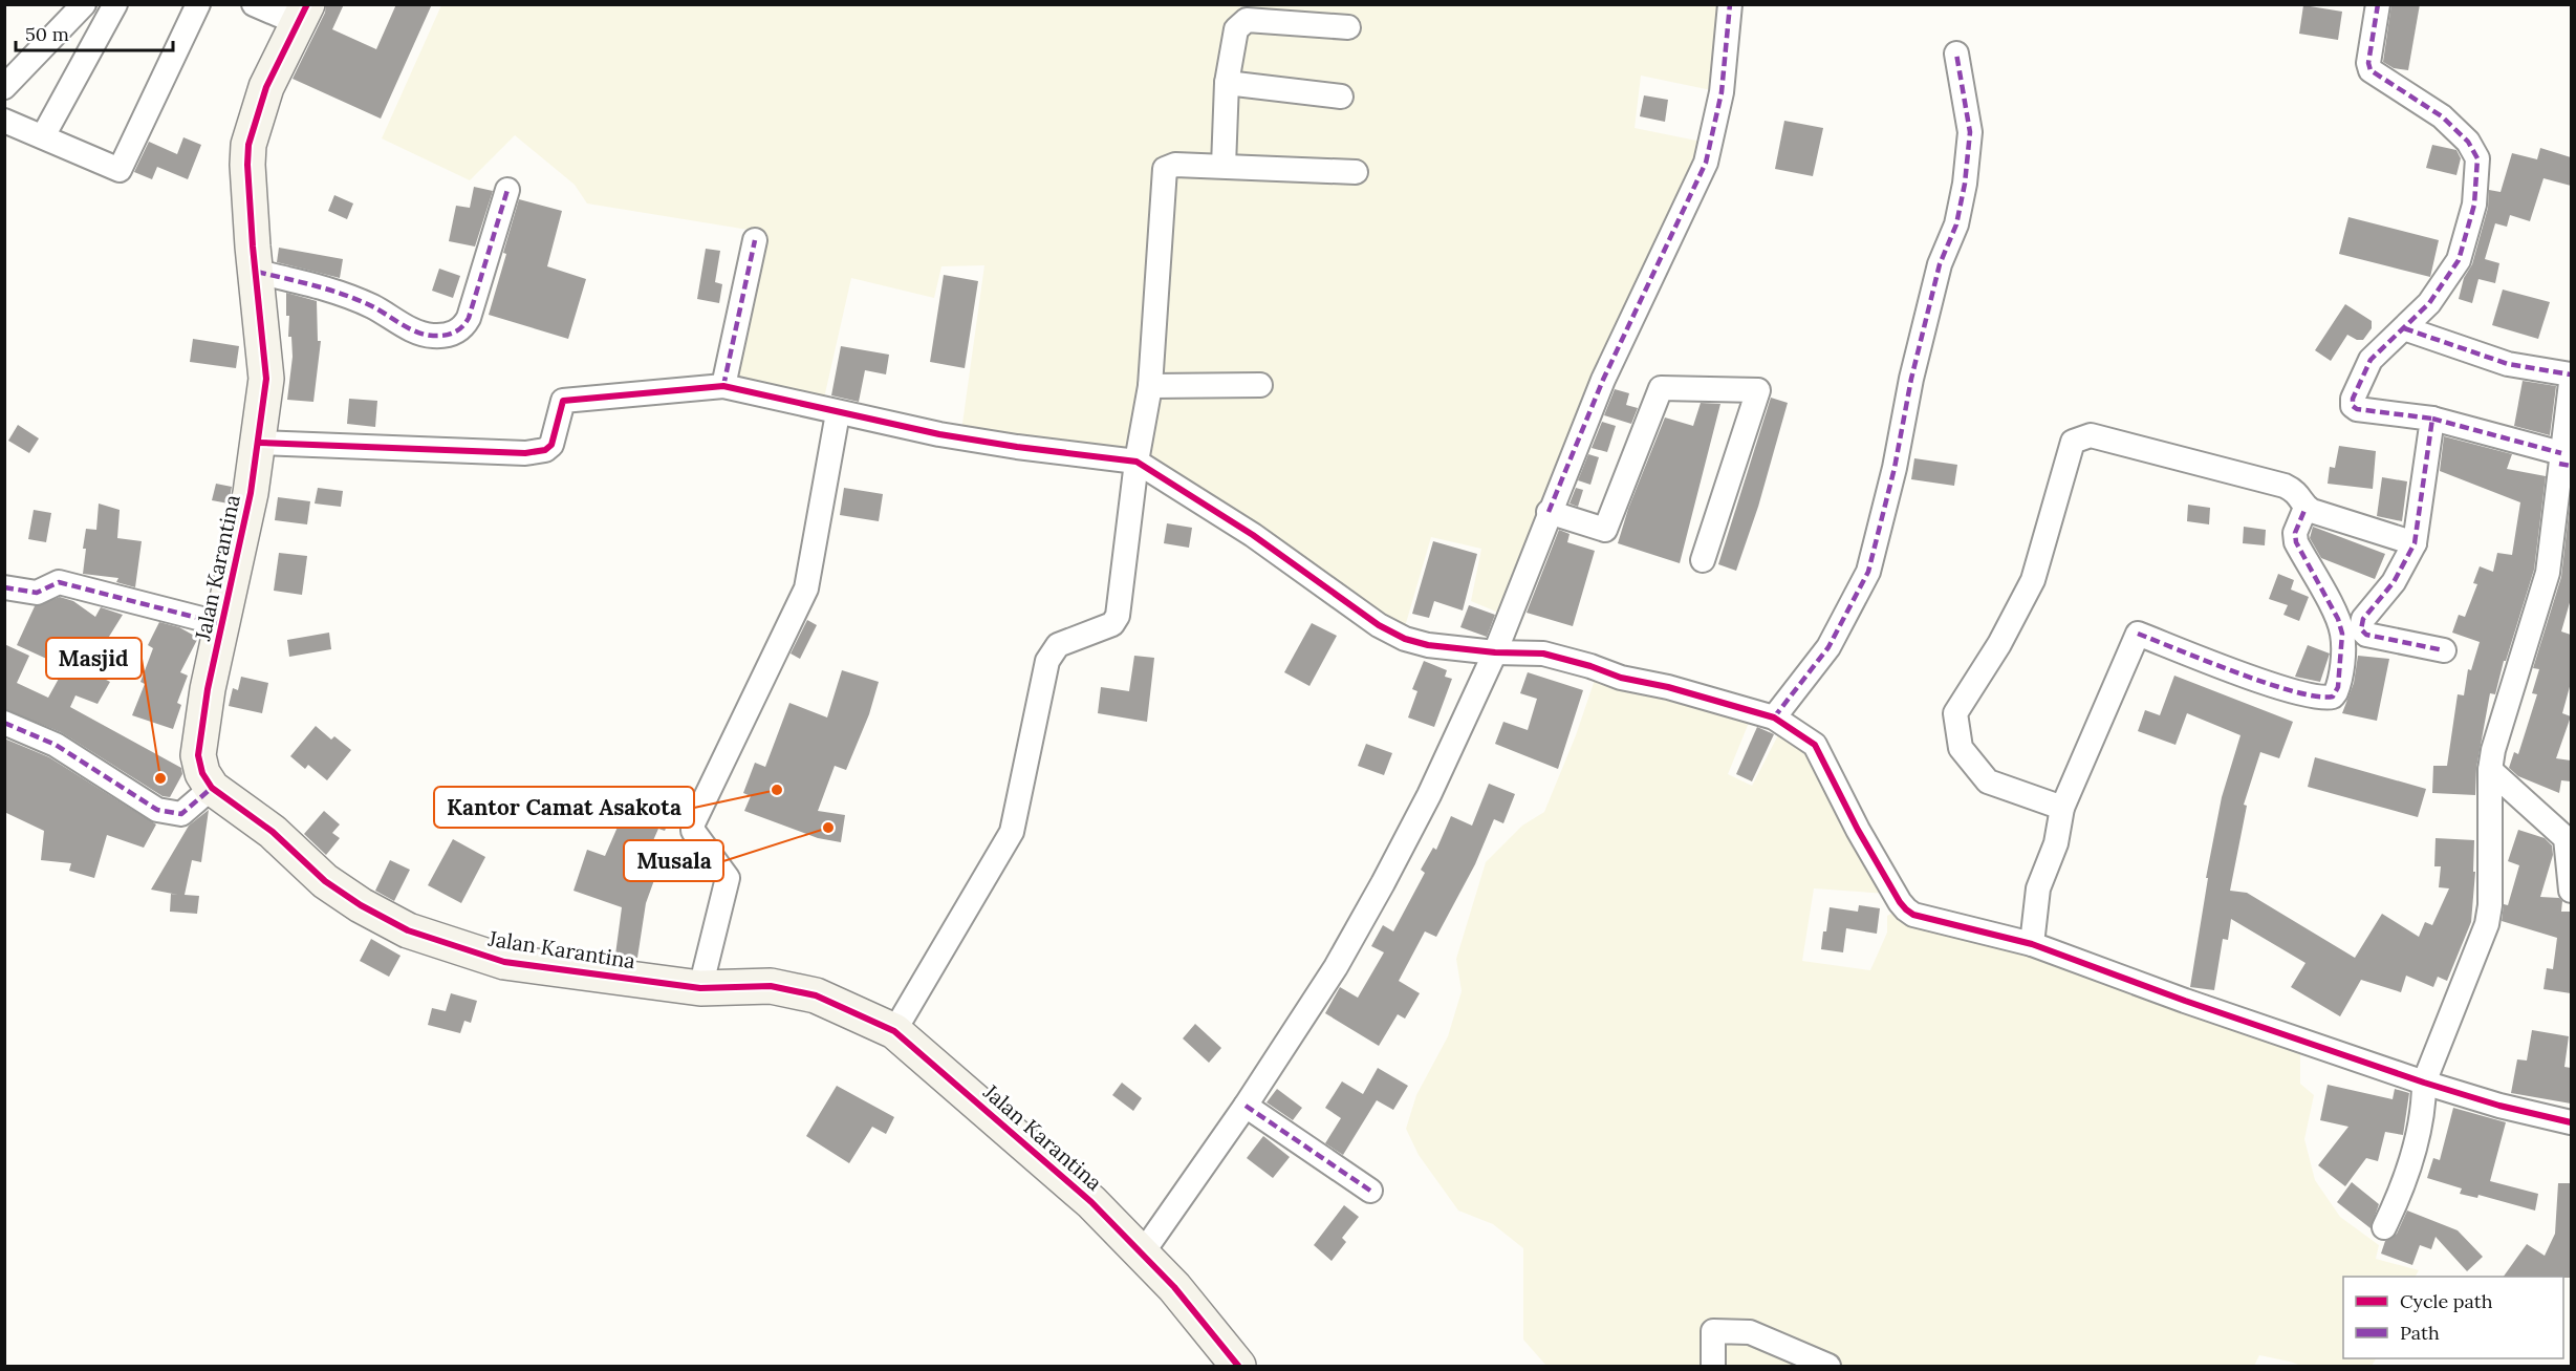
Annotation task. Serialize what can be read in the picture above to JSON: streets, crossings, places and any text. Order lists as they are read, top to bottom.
{
  "streets": {
    "street": ["Jalan Karantina"]
  },
  "places": ["Masjid", "Kantor Camat Asakota", "Musala"],
  "legend": ["Cycle path", "Path"],
  "scale_bar": "50 m"
}
